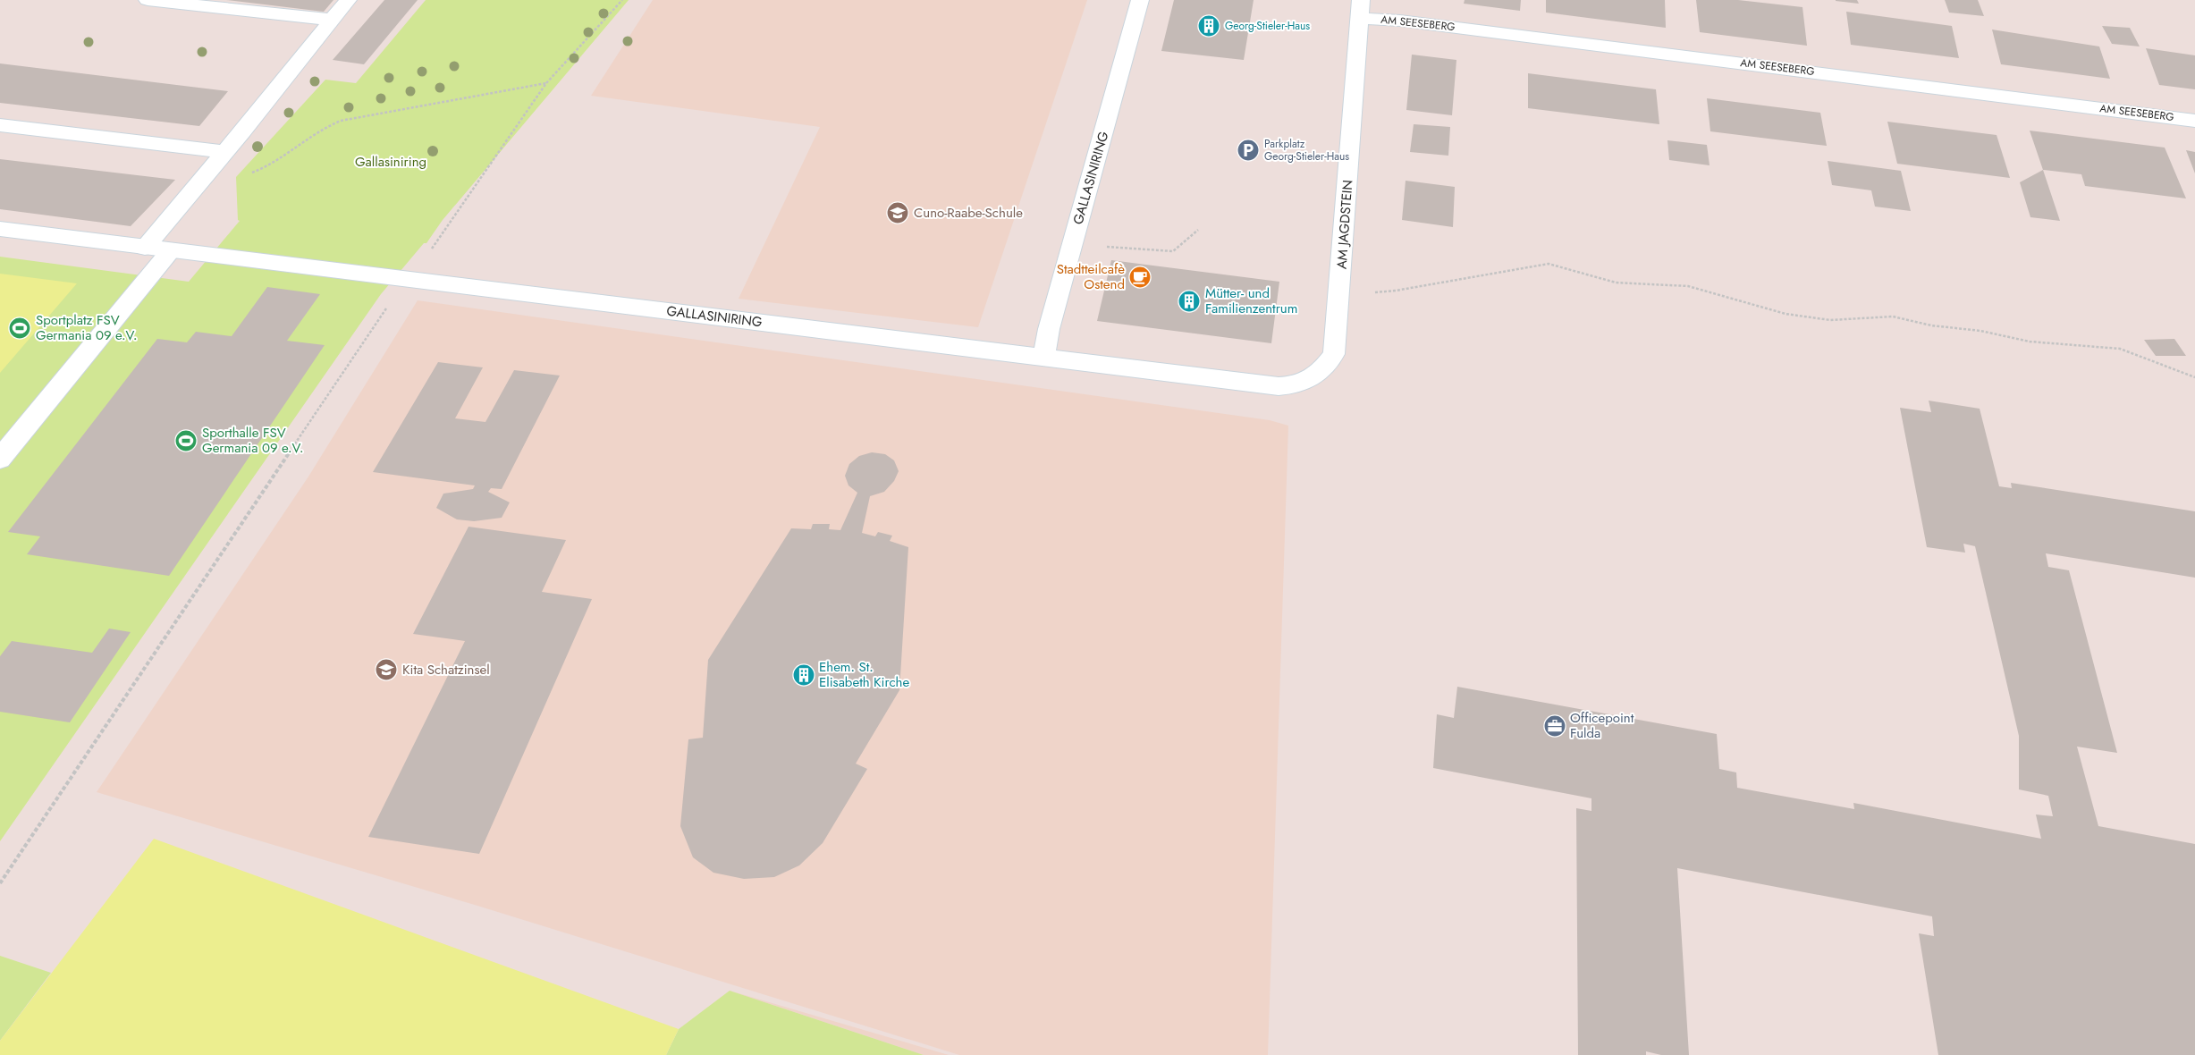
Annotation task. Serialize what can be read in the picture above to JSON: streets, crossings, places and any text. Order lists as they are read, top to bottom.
{
  "streets": {
    "street": ["AM SEESEBERG", "GALLASINIRING", "AM JAGDSTEIN"]
  },
  "crossings": [
    ["AM SEESEBERG", "AM JAGDSTEIN"],
    ["GALLASINIRING", "AM JAGDSTEIN"]
  ],
  "parks": ["Gallasiniring"],
  "places": {
    "building": ["Georg-Stieler-Haus", "Mütter- und Familienzentrum", "Ehem. St. Elisabeth Kirche"],
    "parking": ["Parkplatz Georg-Stieler-Haus"],
    "school or university": ["Cuno-Raabe-Schule", "Kita Schatzinsel"],
    "cafe": ["Stadtteilcafè Ostend"],
    "sports": ["Sportplatz FSV Germania 09 e.V.", "Sporthalle FSV Germania 09 e.V."],
    "office": ["Officepoint Fulda"]
  }
}
